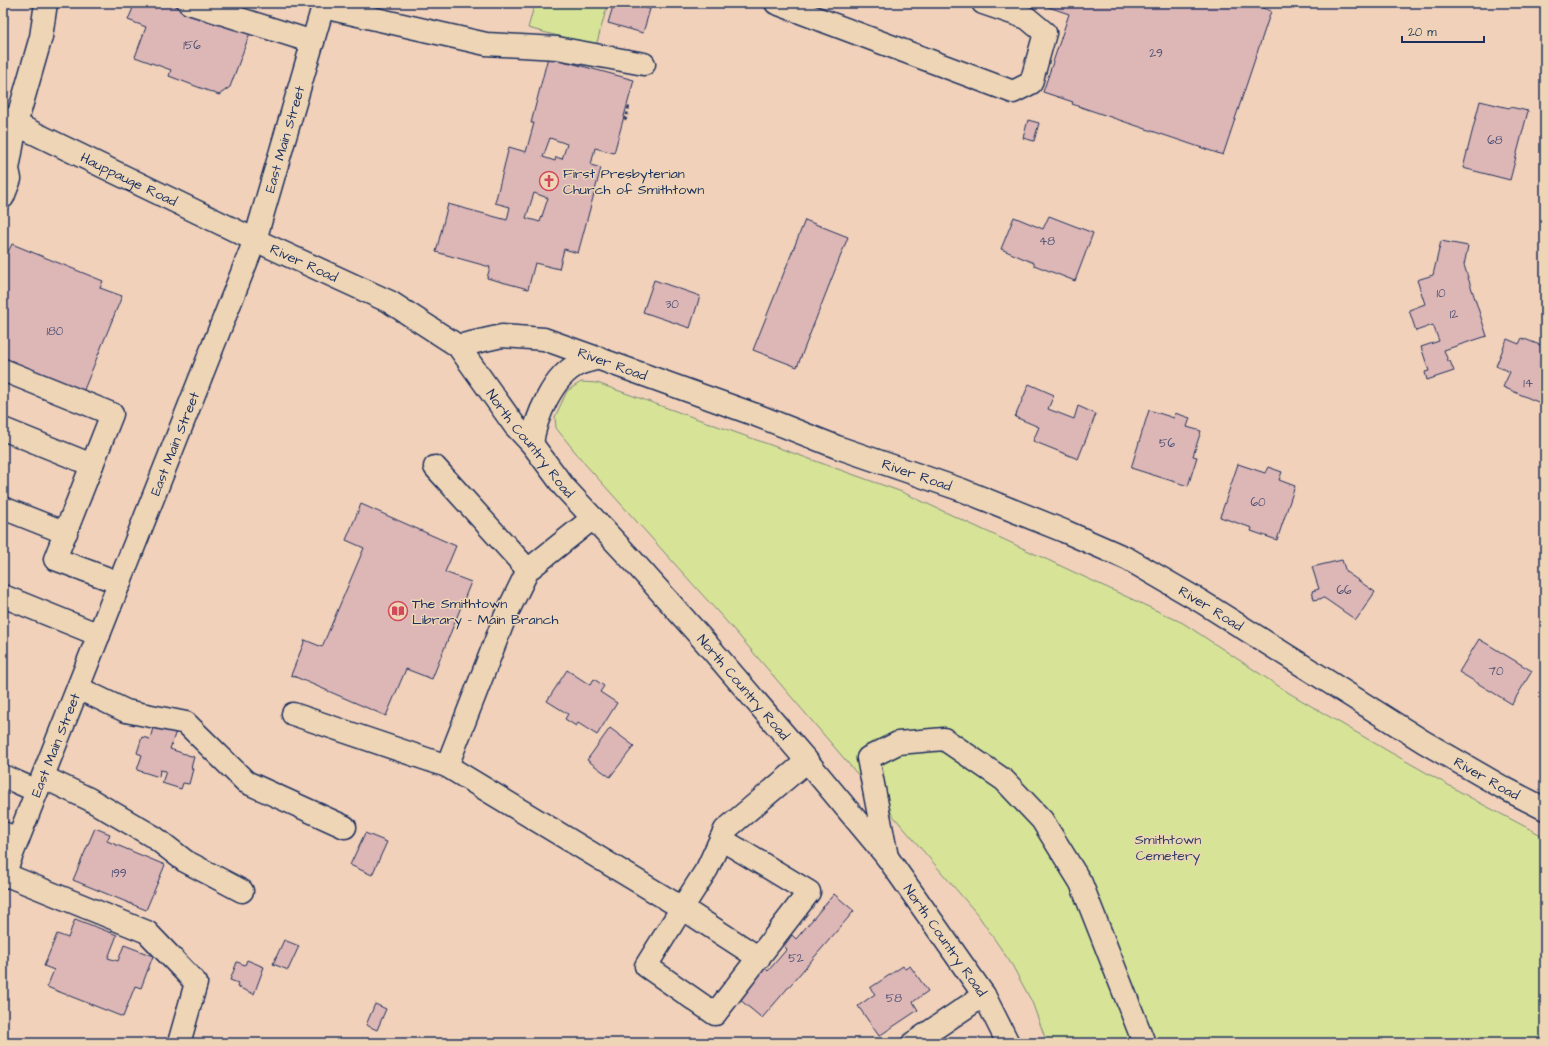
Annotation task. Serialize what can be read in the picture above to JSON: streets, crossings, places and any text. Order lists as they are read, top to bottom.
{
  "streets": {
    "main road": [
      "East Main Street",
      "Hauppauge Road",
      "River Road",
      "North Country Road"
    ]
  },
  "crossings": [
    ["East Main Street", "Hauppauge Road"],
    ["East Main Street", "River Road"],
    ["Hauppauge Road", "River Road"],
    ["River Road", "North Country Road"]
  ],
  "parks": ["Smithtown Cemetery"],
  "places": {
    "church": ["First Presbyterian Church of Smithtown"],
    "library": ["The Smithtown Library - Main Branch"]
  },
  "house_numbers": [
    "156",
    "29",
    "68",
    "48",
    "10",
    "30",
    "12",
    "180",
    "14",
    "56",
    "60",
    "66",
    "70",
    "199",
    "52",
    "58"
  ],
  "scale_bar": "20 m"
}
